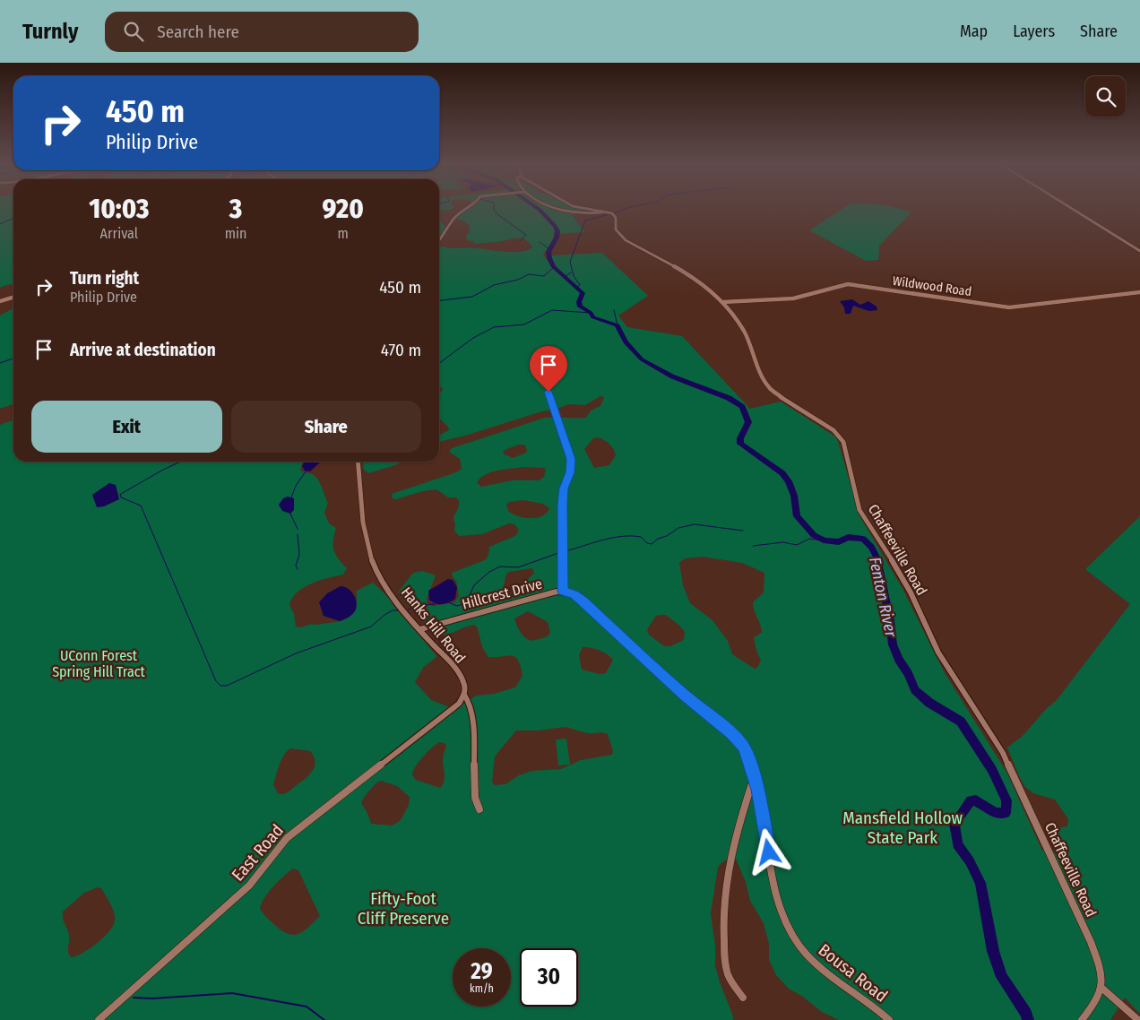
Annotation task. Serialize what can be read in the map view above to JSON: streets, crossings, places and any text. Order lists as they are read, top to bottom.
{
  "streets": {
    "street": [
      "Wildwood Road",
      "Chaffeeville Road",
      "Hillcrest Drive",
      "Hanks Hill Road",
      "East Road",
      "Bousa Road"
    ]
  },
  "crossings": [
    ["Wildwood Road", "Chaffeeville Road"],
    ["Hillcrest Drive", "Hanks Hill Road"],
    ["Hillcrest Drive", "Bousa Road"],
    ["Hanks Hill Road", "East Road"]
  ],
  "water": ["Fenton River"],
  "parks": ["UConn Forest Spring Hill Tract", "Mansfield Hollow State Park", "Fifty-Foot Cliff Preserve"],
  "page": {
    "header": "Turnly",
    "search": "Search here",
    "nav": ["Map", "Layers", "Share"],
    "turn": ["450 m", "Philip Drive"],
    "eta": [
      "10:03",
      "Arrival",
      "3",
      "min",
      "920",
      "m"
    ],
    "list": [
      {
        "name": "Turn right",
        "note": "Philip Drive",
        "value": "450 m"
      },
      {
        "name": "Arrive at destination",
        "value": "470 m"
      }
    ],
    "buttons": ["Exit", "Share"],
    "speed": "29 km/h",
    "limit": "30"
  }
}
